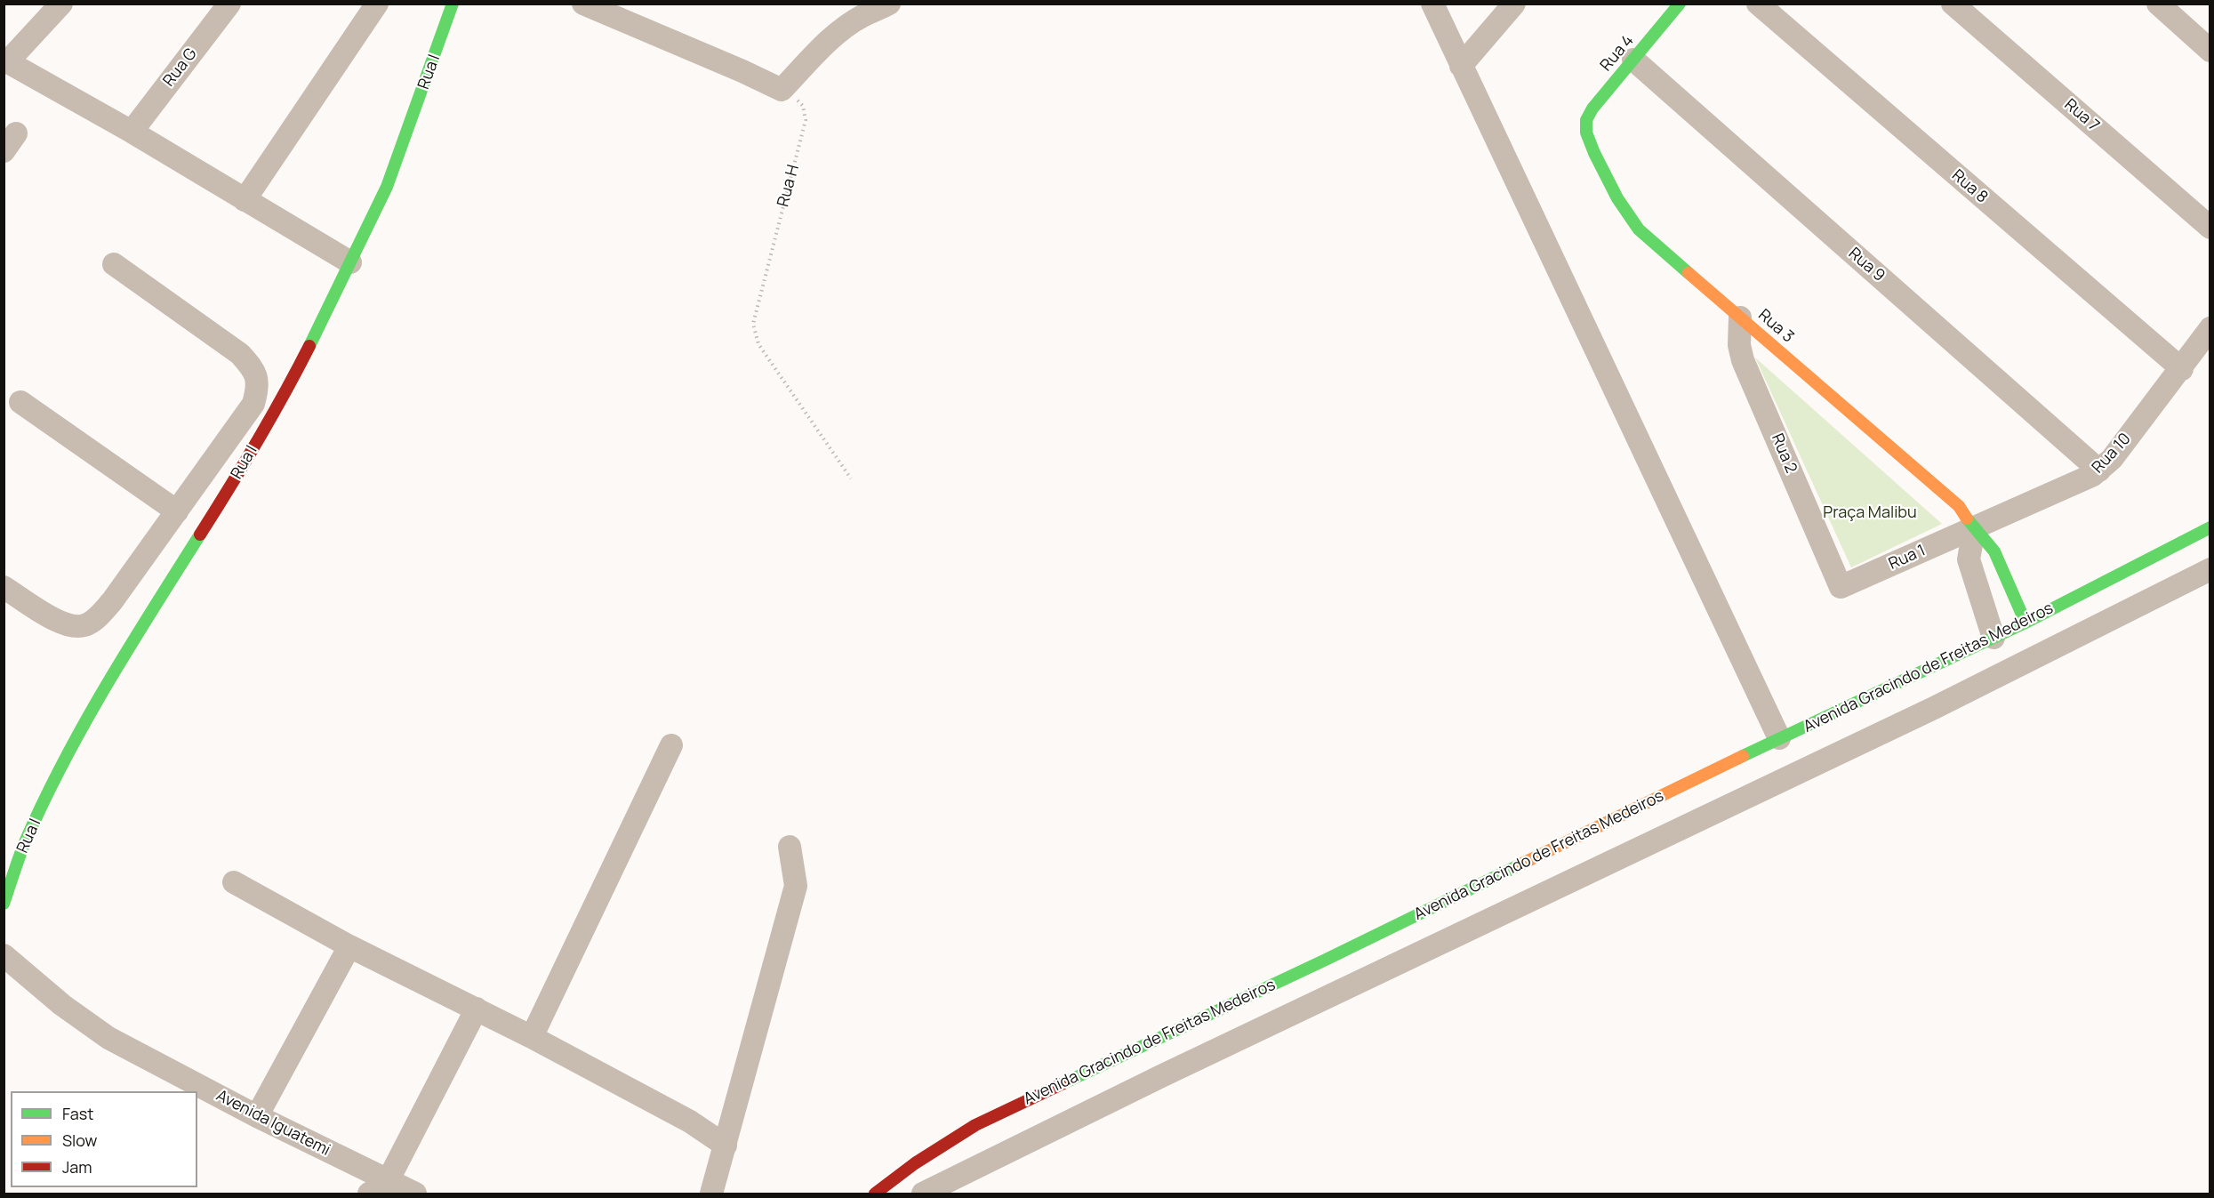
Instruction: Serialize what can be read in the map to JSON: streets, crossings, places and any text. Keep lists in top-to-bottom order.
{
  "streets": {
    "street": [
      "Rua 4",
      "Rua G",
      "Rua I",
      "Rua 7",
      "Rua 8",
      "Rua 9",
      "Rua 3",
      "Rua 2",
      "Rua 10",
      "Rua 1",
      "Avenida Gracindo de Freitas Medeiros",
      "Avenida Iguatemi"
    ],
    "path": ["Rua H"]
  },
  "crossings": [
    ["Rua 4", "Rua 9"],
    ["Rua 4", "Rua 3"],
    ["Rua 8", "Rua 10"],
    ["Rua 9", "Rua 10"],
    ["Rua 3", "Rua 2"],
    ["Rua 3", "Rua 10"],
    ["Rua 3", "Rua 1"],
    ["Rua 3", "Avenida Gracindo de Freitas Medeiros"],
    ["Rua 2", "Rua 1"],
    ["Rua 10", "Rua 1"]
  ],
  "parks": ["Praça Malibu"],
  "legend": ["Fast", "Slow", "Jam"]
}
